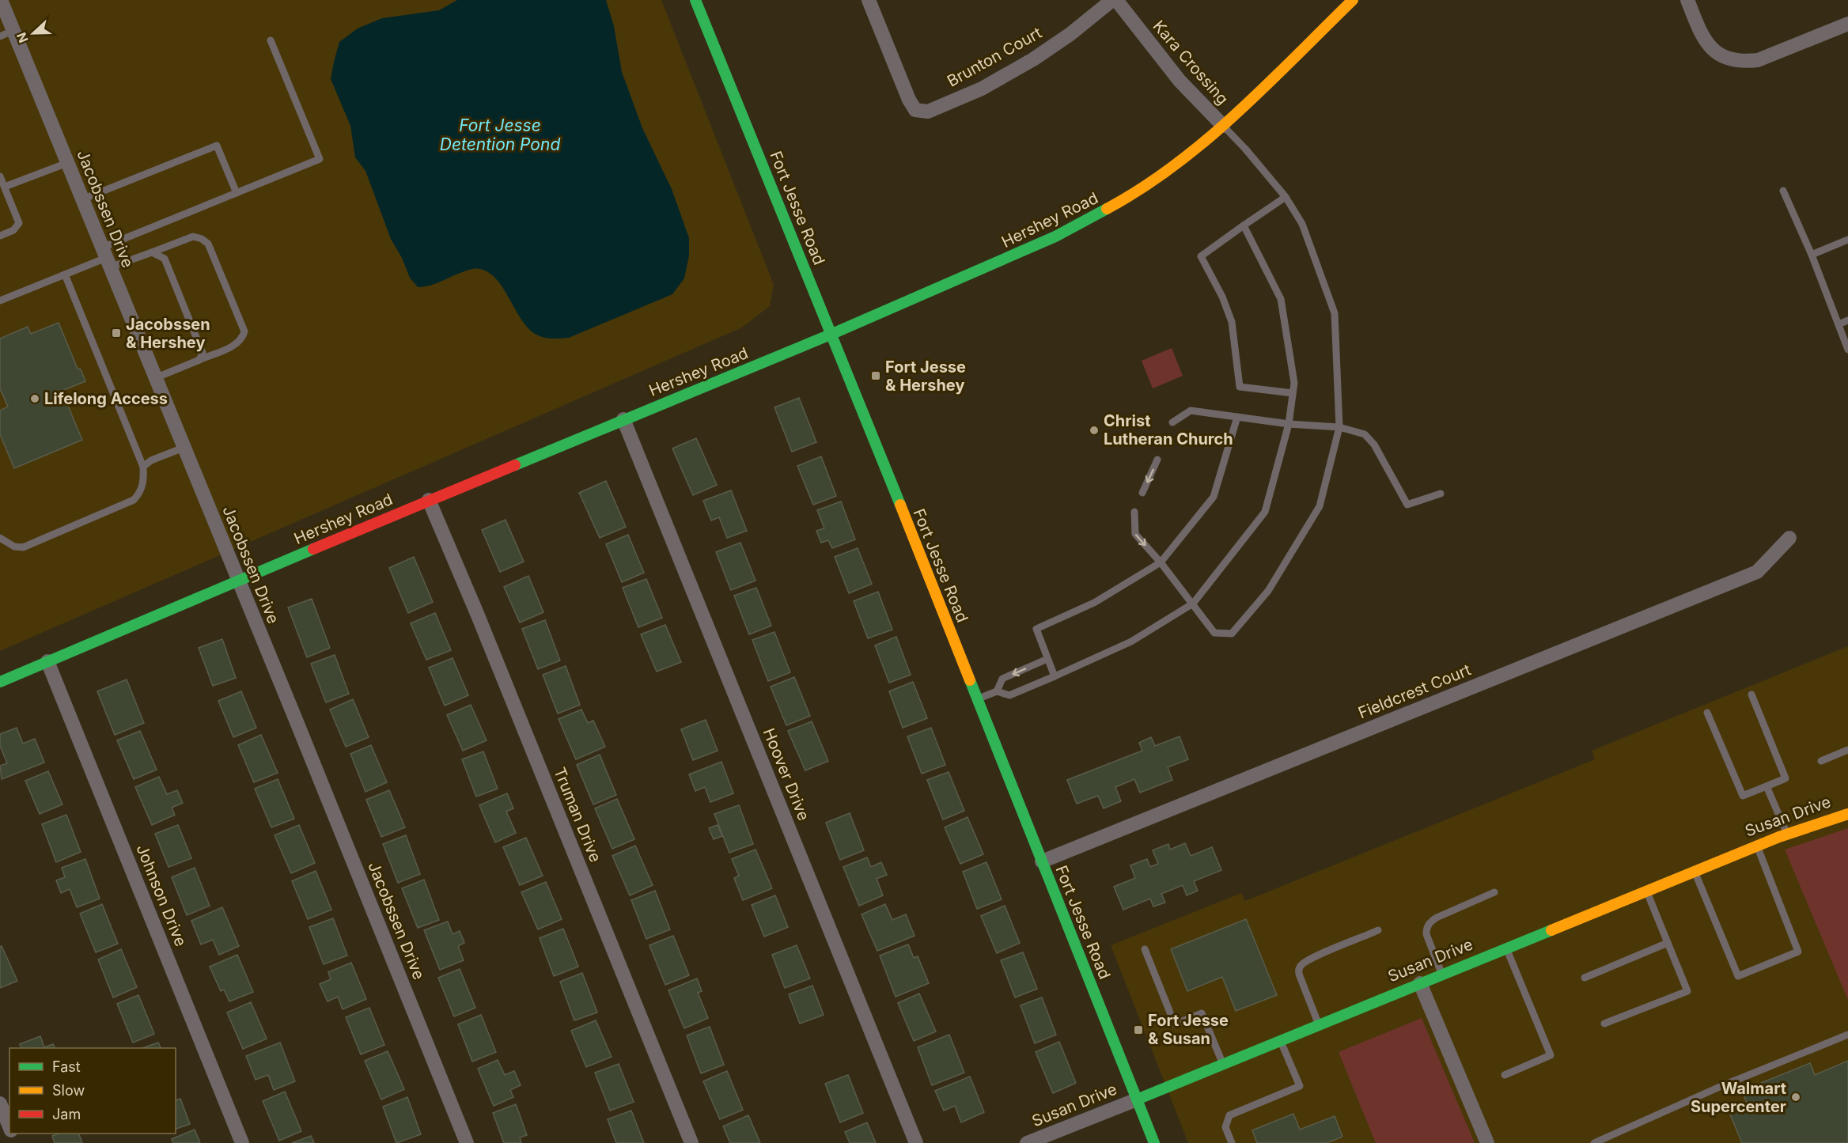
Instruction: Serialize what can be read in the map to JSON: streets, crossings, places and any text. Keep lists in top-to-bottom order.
{
  "streets": {
    "main road": ["Fort Jesse Road", "Hershey Road", "Susan Drive"],
    "street": [
      "Brunton Court",
      "Kara Crossing",
      "Jacobssen Drive",
      "Fieldcrest Court",
      "Hoover Drive",
      "Truman Drive",
      "Johnson Drive"
    ]
  },
  "crossings": [
    ["Kara Crossing", "Hershey Road"],
    ["Fort Jesse Road", "Hershey Road"],
    ["Fort Jesse Road", "Fieldcrest Court"],
    ["Fort Jesse Road", "Susan Drive"],
    ["Jacobssen Drive", "Hershey Road"],
    ["Hershey Road", "Hoover Drive"],
    ["Hershey Road", "Truman Drive"],
    ["Hershey Road", "Johnson Drive"]
  ],
  "water": ["Fort Jesse Detention Pond"],
  "places": {
    "transit": ["Jacobssen & Hershey", "Fort Jesse & Hershey", "Fort Jesse & Susan"],
    "other": ["Lifelong Access", "Christ Lutheran Church", "Walmart Supercenter"]
  },
  "legend": ["Fast", "Slow", "Jam"],
  "north": "left"
}
